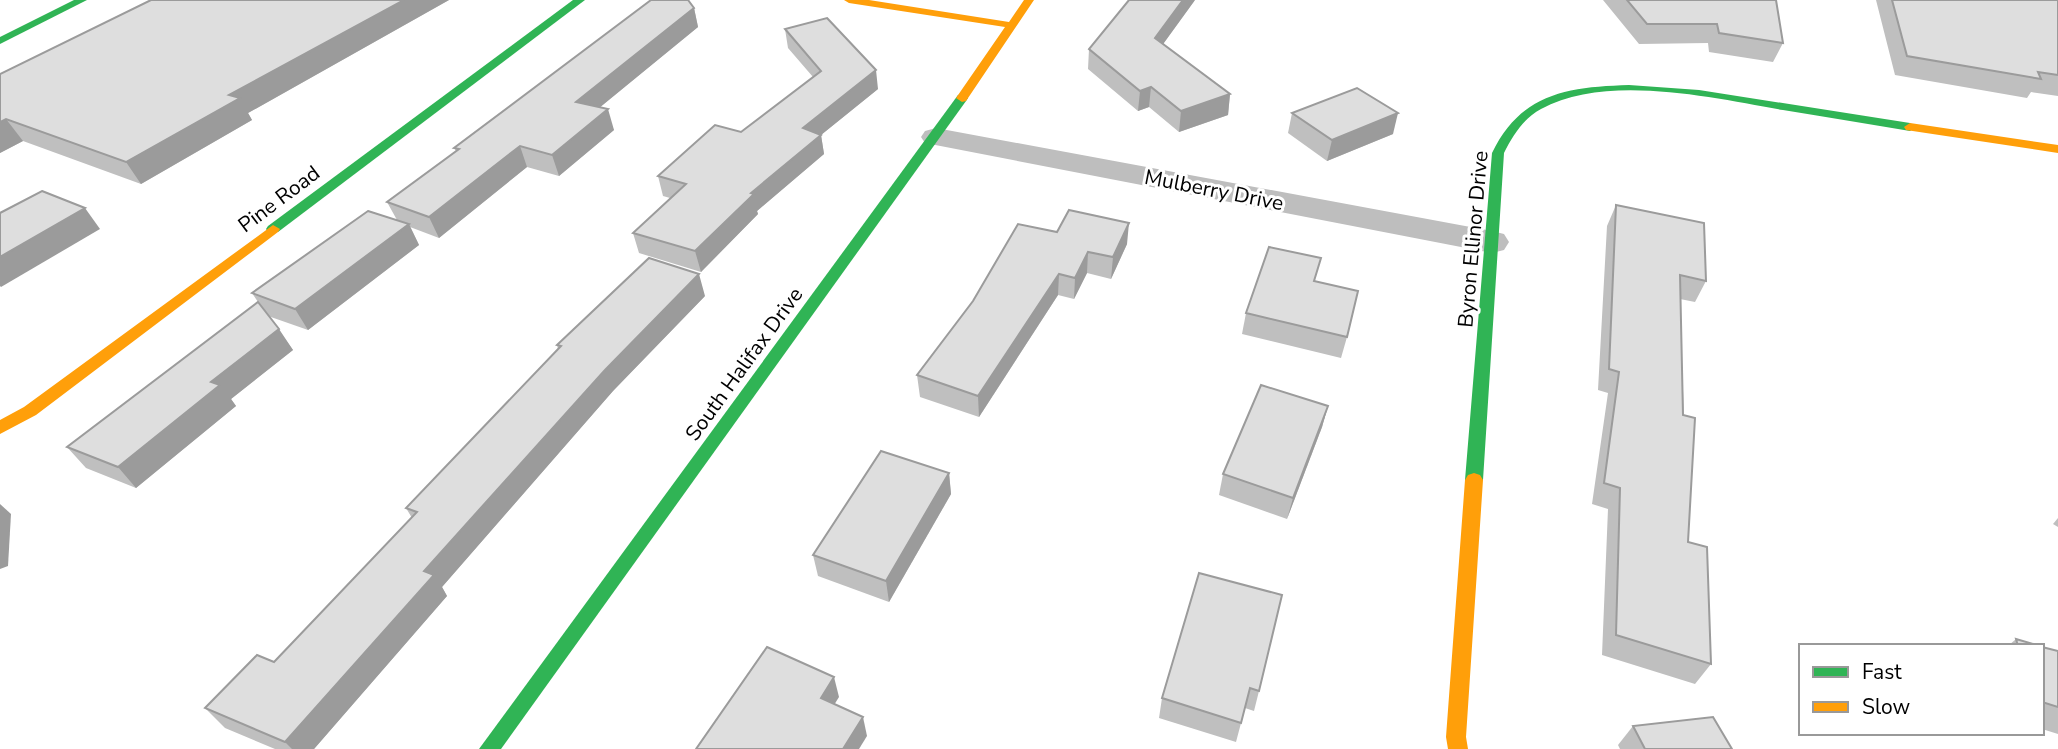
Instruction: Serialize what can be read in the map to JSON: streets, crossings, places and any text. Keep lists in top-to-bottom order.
{
  "streets": {
    "street": [
      "Mulberry Drive",
      "Pine Road",
      "Byron Ellinor Drive",
      "South Halifax Drive"
    ]
  },
  "crossings": [
    ["Mulberry Drive", "Byron Ellinor Drive"],
    ["Mulberry Drive", "South Halifax Drive"]
  ],
  "legend": ["Fast", "Slow"]
}
